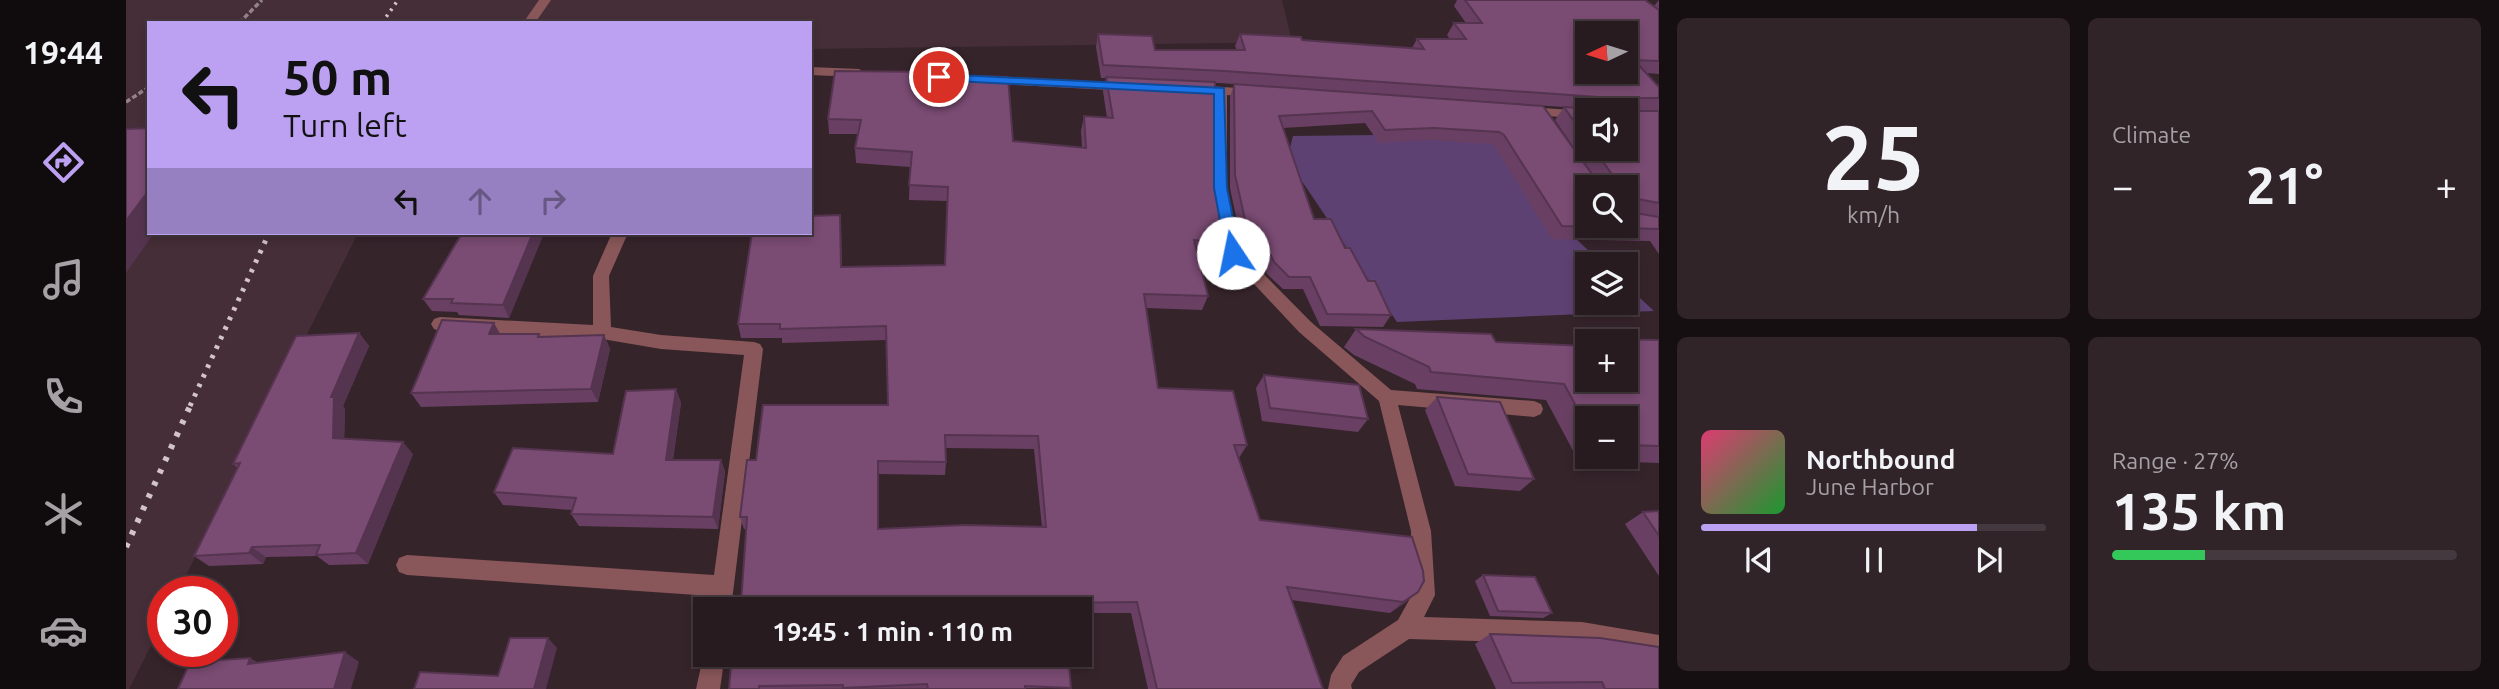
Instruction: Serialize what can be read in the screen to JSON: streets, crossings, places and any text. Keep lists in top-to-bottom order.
{
  "north": "left",
  "page": {
    "tabs": "19:44",
    "tile": [
      ["25", "km/h"],
      "Climate",
      ["Range · 27%", "135 km"]
    ],
    "map_buttons": ["+", "−"],
    "turn": ["50 m", "Turn left"],
    "heat": ["−", "21°", "+"],
    "song": ["Northbound", "June Harbor"],
    "limit": "30",
    "trip": "19:45 · 1 min · 110 m"
  }
}
